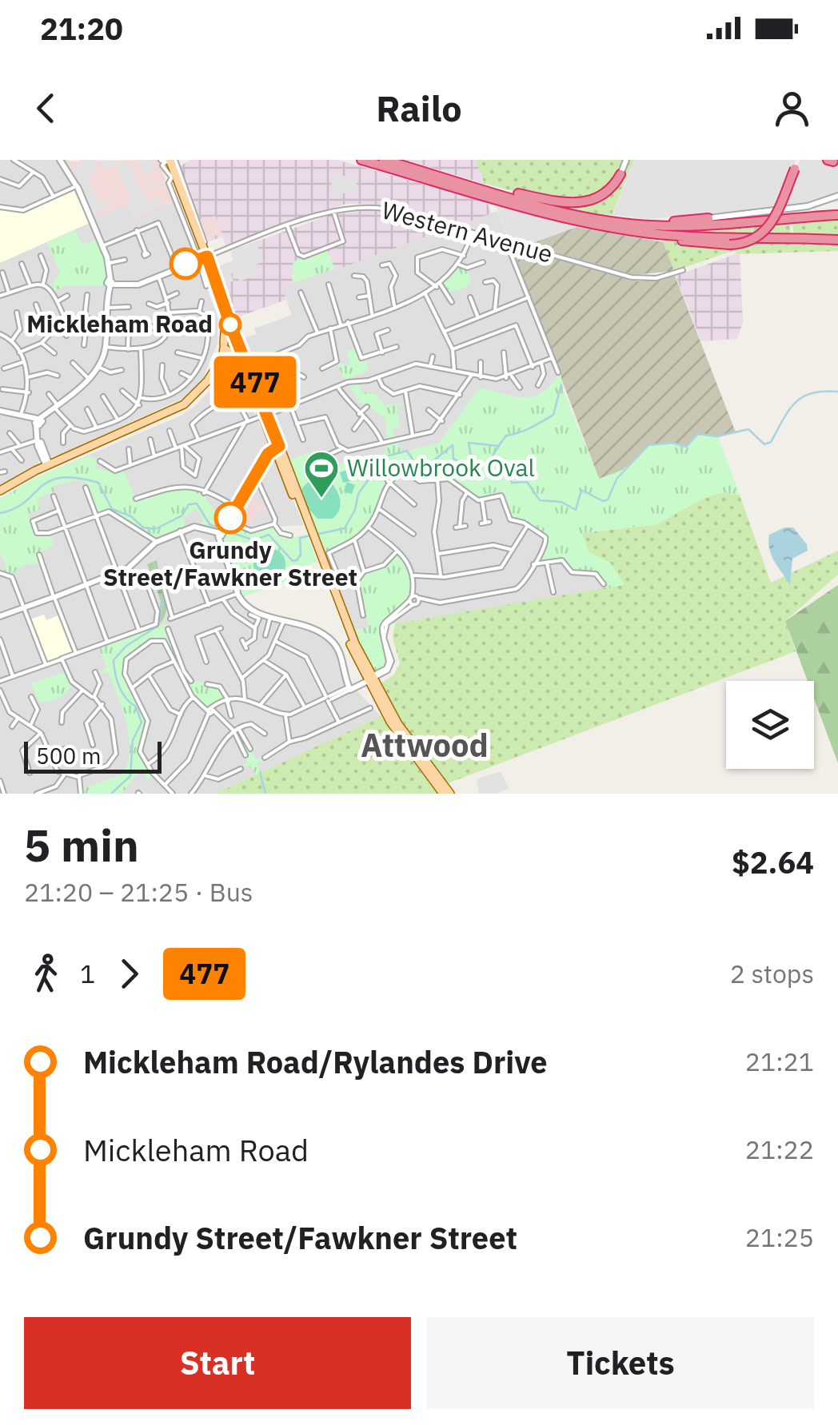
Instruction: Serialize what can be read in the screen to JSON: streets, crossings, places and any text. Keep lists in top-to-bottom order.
{
  "streets": {
    "street": ["Western Avenue"]
  },
  "districts": ["Attwood"],
  "places": {
    "other": ["Mickleham Road", "Grundy Street/Fawkner Street"],
    "sports": ["Willowbrook Oval"]
  },
  "lines": ["bus line 477"],
  "scale_bar": "500 m",
  "page": {
    "status": "21:20",
    "header": "Railo",
    "on_map": "477",
    "scale": "500 m",
    "heading": ["5 min", "21:20 – 21:25 · Bus", "$2.64"],
    "legs": ["1", "477", "2 stops"],
    "list": [
      {
        "name": "Mickleham Road/Rylandes Drive",
        "value": "21:21"
      },
      {
        "name": "Mickleham Road",
        "value": "21:22"
      },
      {
        "name": "Grundy Street/Fawkner Street",
        "value": "21:25"
      }
    ],
    "buttons": ["Start", "Tickets"]
  }
}
